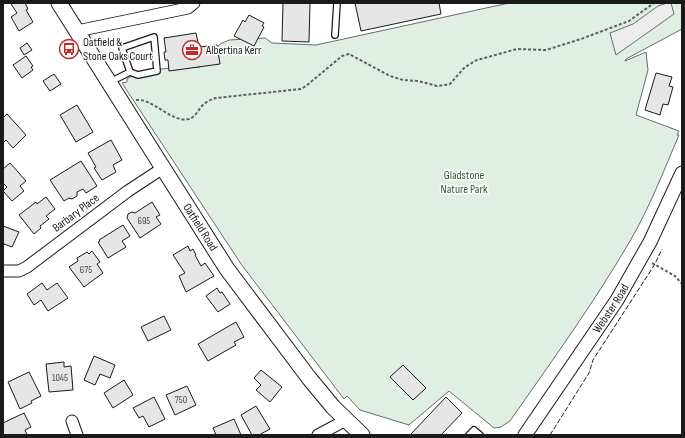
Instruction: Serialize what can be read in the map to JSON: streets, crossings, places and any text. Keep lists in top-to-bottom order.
{
  "streets": {
    "main road": ["Oatfield Road"],
    "street": ["Barbary Place", "Webster Road"]
  },
  "crossings": [
    ["Barbary Place", "Oatfield Road"]
  ],
  "parks": ["Gladstone Nature Park"],
  "places": {
    "bus stop": ["Oatfield & Stone Oaks Court"],
    "office": ["Albertina Kerr"]
  },
  "house_numbers": [
    "695",
    "675",
    "1045",
    "750"
  ]
}
